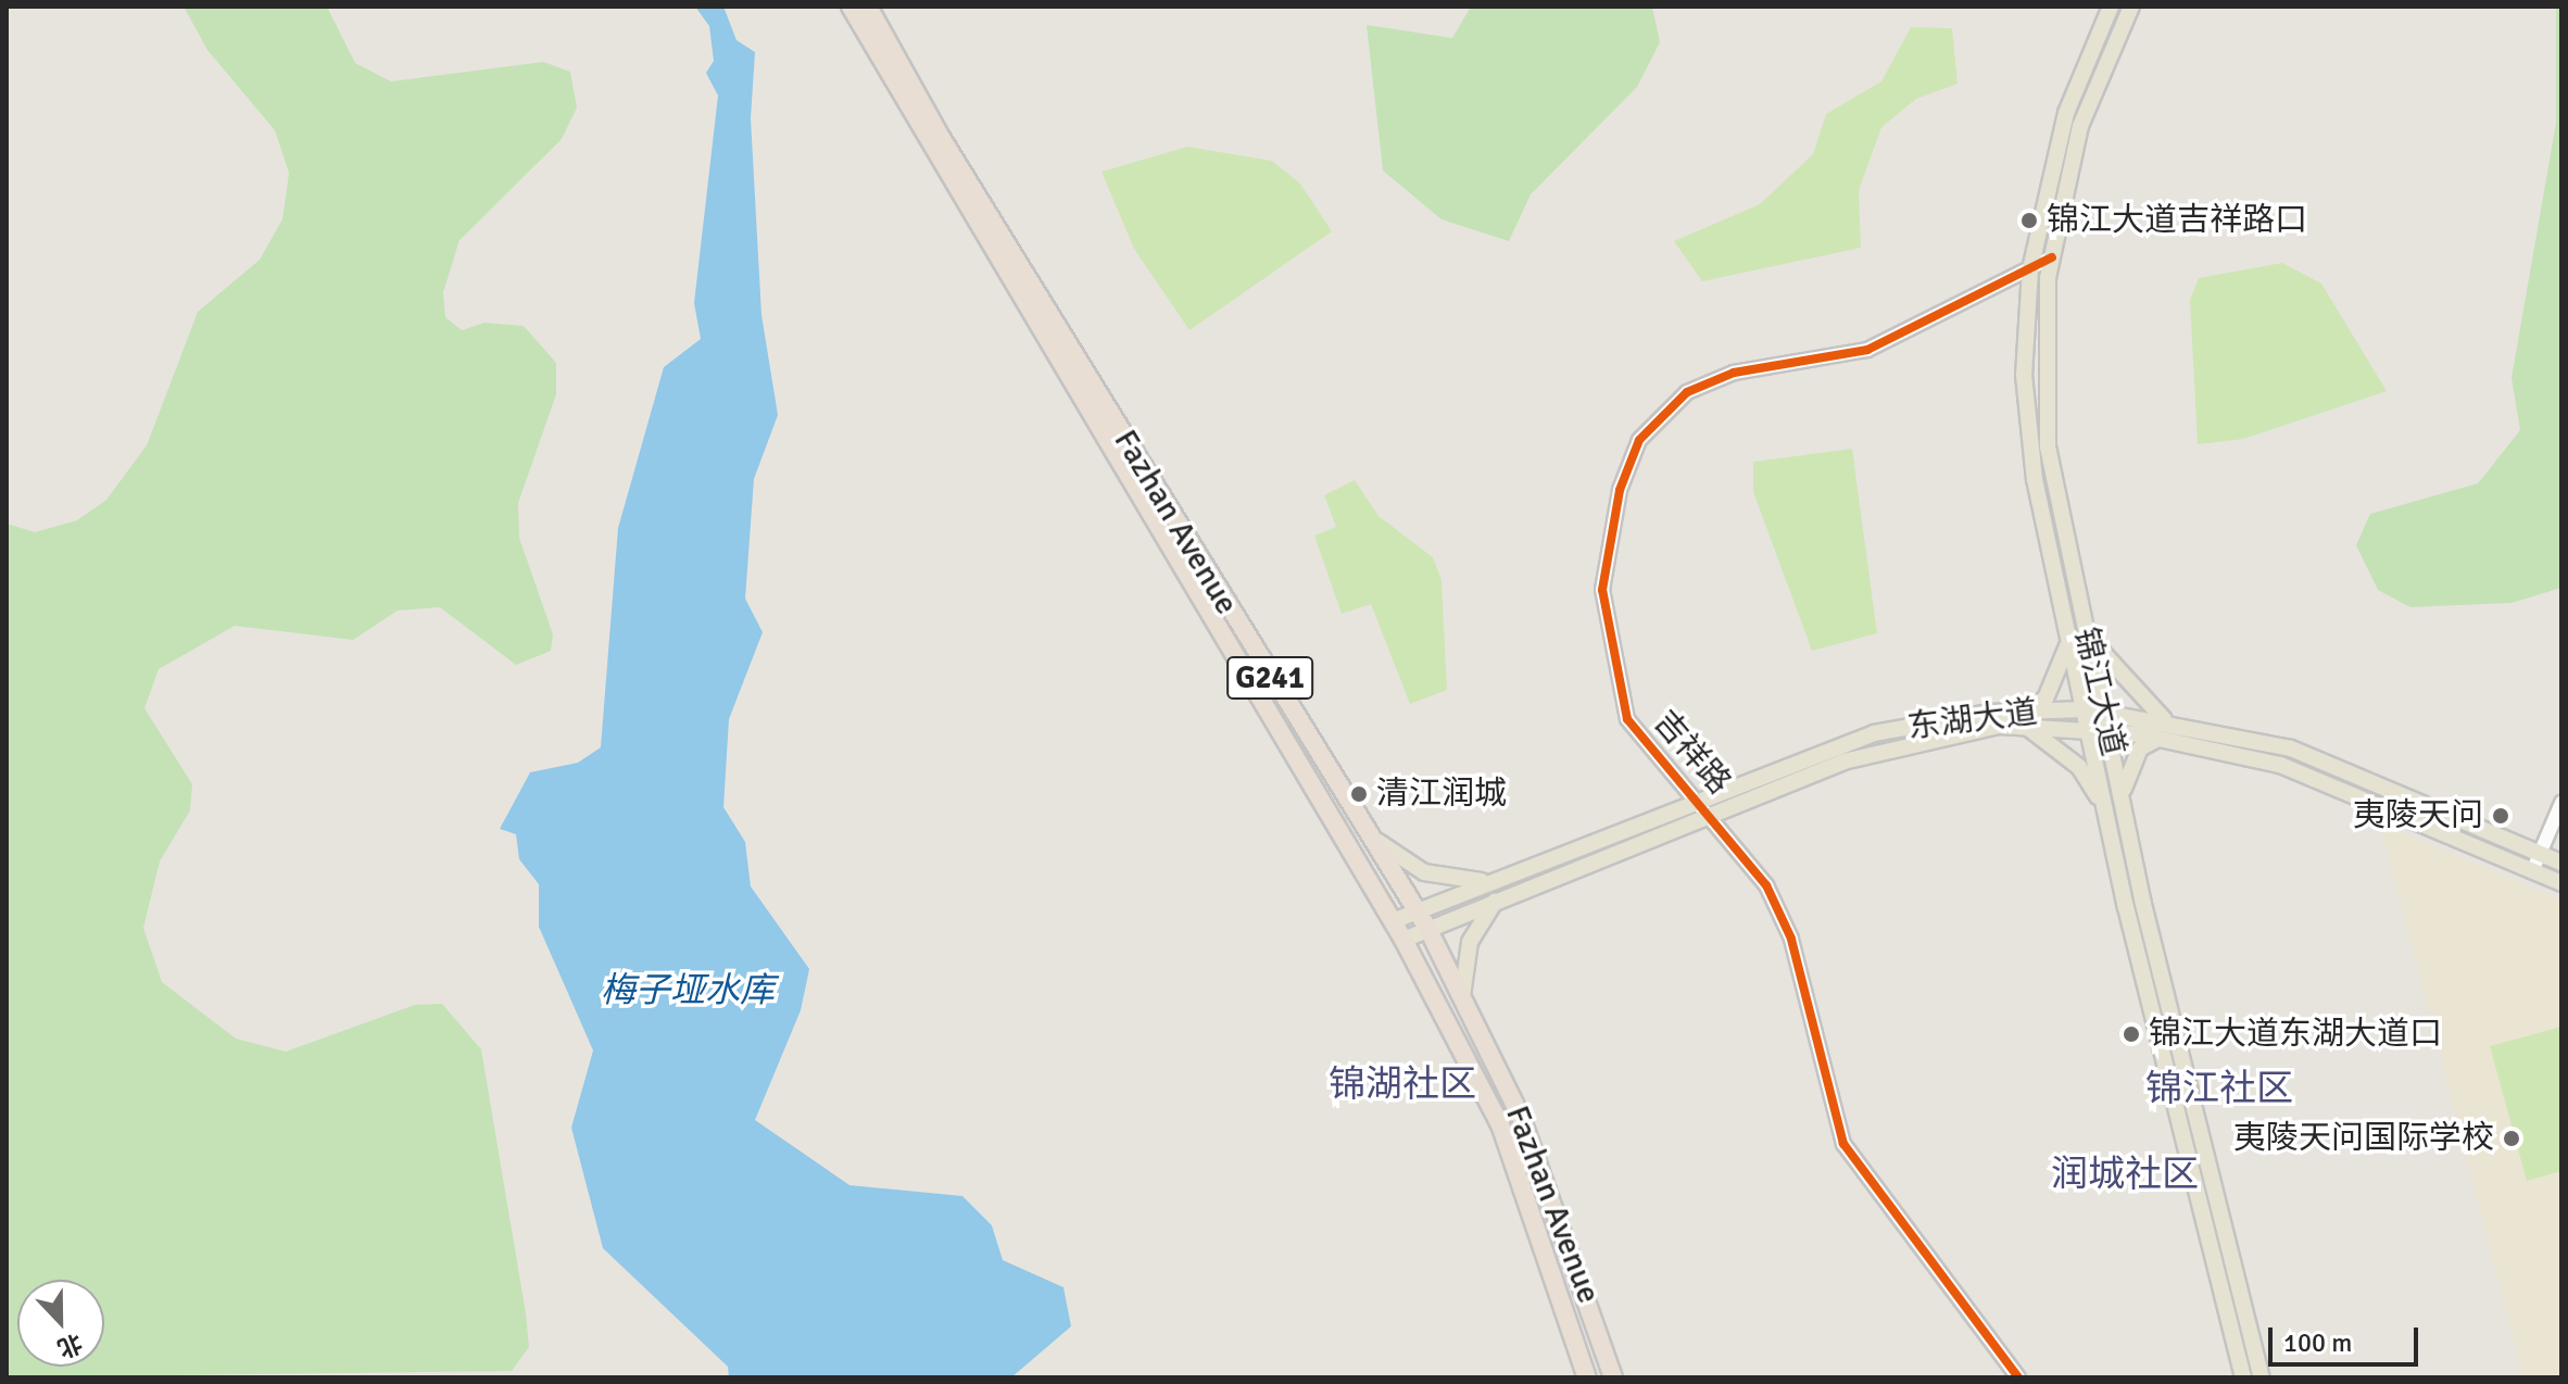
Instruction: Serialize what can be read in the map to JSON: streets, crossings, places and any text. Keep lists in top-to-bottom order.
{
  "streets": {
    "highway": ["Fazhan Avenue", "G241"],
    "main road": ["锦江大道", "东湖大道"],
    "street": ["吉祥路"]
  },
  "crossings": [
    ["Fazhan Avenue", "东湖大道"],
    ["锦江大道", "东湖大道"],
    ["锦江大道", "吉祥路"],
    ["东湖大道", "吉祥路"]
  ],
  "districts": ["锦湖社区", "锦江社区", "润城社区"],
  "water": ["梅子垭水库"],
  "places": [
    "锦江大道吉祥路口",
    "清江润城",
    "夷陵天问",
    "锦江大道东湖大道口",
    "夷陵天问国际学校"
  ],
  "scale_bar": "100 m",
  "north": "bottom"
}
